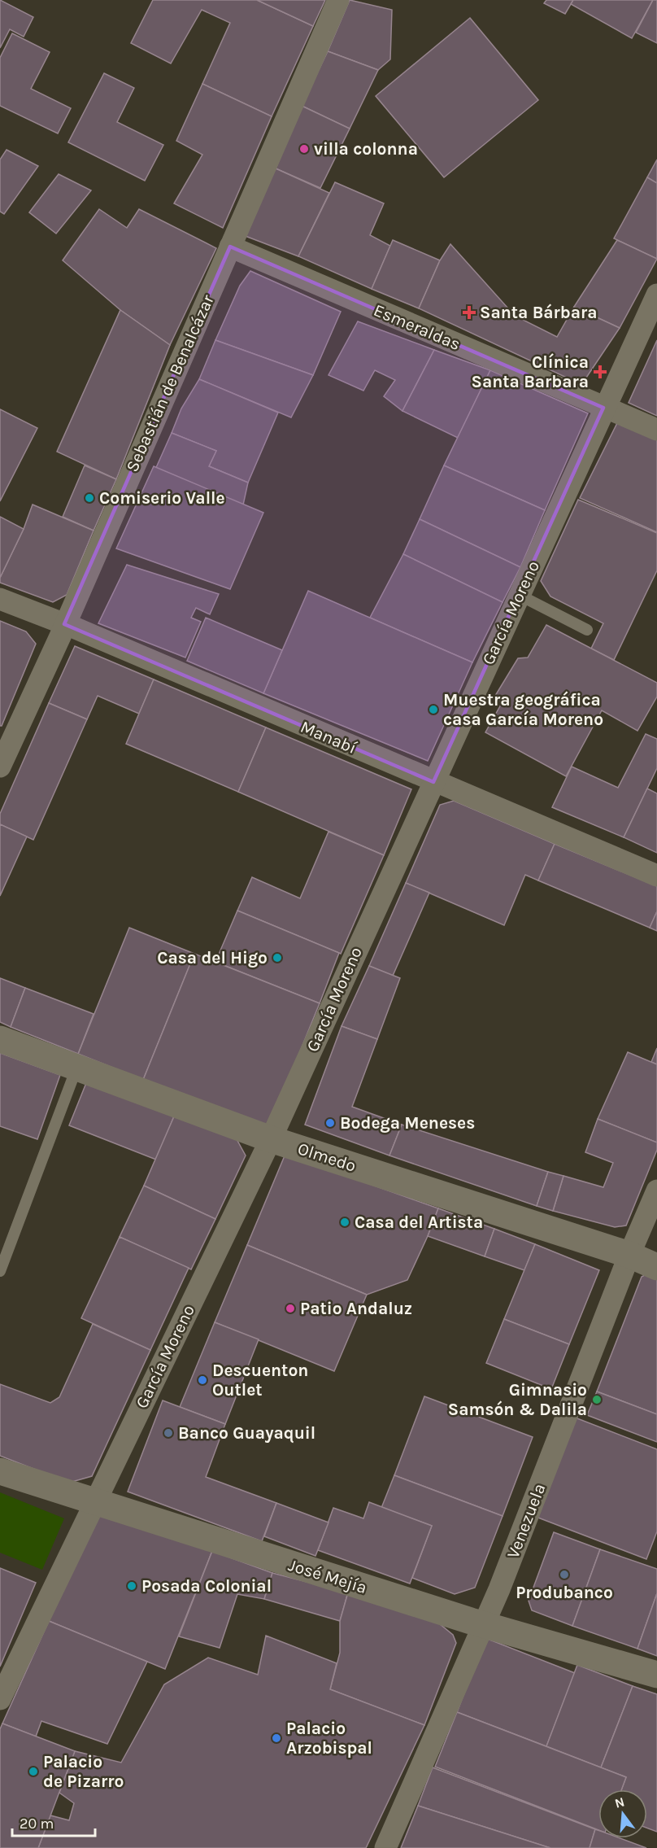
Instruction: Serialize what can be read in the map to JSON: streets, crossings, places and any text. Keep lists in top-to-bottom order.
{
  "streets": {
    "street": [
      "Esmeraldas",
      "Sebastián de Benalcázar",
      "García Moreno",
      "Manabí",
      "Olmedo",
      "Venezuela",
      "José Mejía"
    ]
  },
  "crossings": [
    ["Esmeraldas", "Sebastián de Benalcázar"],
    ["Esmeraldas", "García Moreno"],
    ["Sebastián de Benalcázar", "Manabí"],
    ["García Moreno", "Manabí"],
    ["García Moreno", "Olmedo"],
    ["García Moreno", "José Mejía"],
    ["Olmedo", "Venezuela"],
    ["Venezuela", "José Mejía"]
  ],
  "places": {
    "other": [
      "villa colonna",
      "Comiserio Valle",
      "Muestra geográfica casa García Moreno",
      "Casa del Higo",
      "Bodega Meneses",
      "Casa del Artista",
      "Patio Andaluz",
      "Descuenton Outlet",
      "Gimnasio Samsón & Dalila",
      "Banco Guayaquil",
      "Produbanco",
      "Posada Colonial",
      "Palacio Arzobispal",
      "Palacio de Pizarro"
    ],
    "health": ["Santa Bárbara", "Clínica Santa Barbara"]
  },
  "scale_bar": "20 m",
  "north": "top"
}
